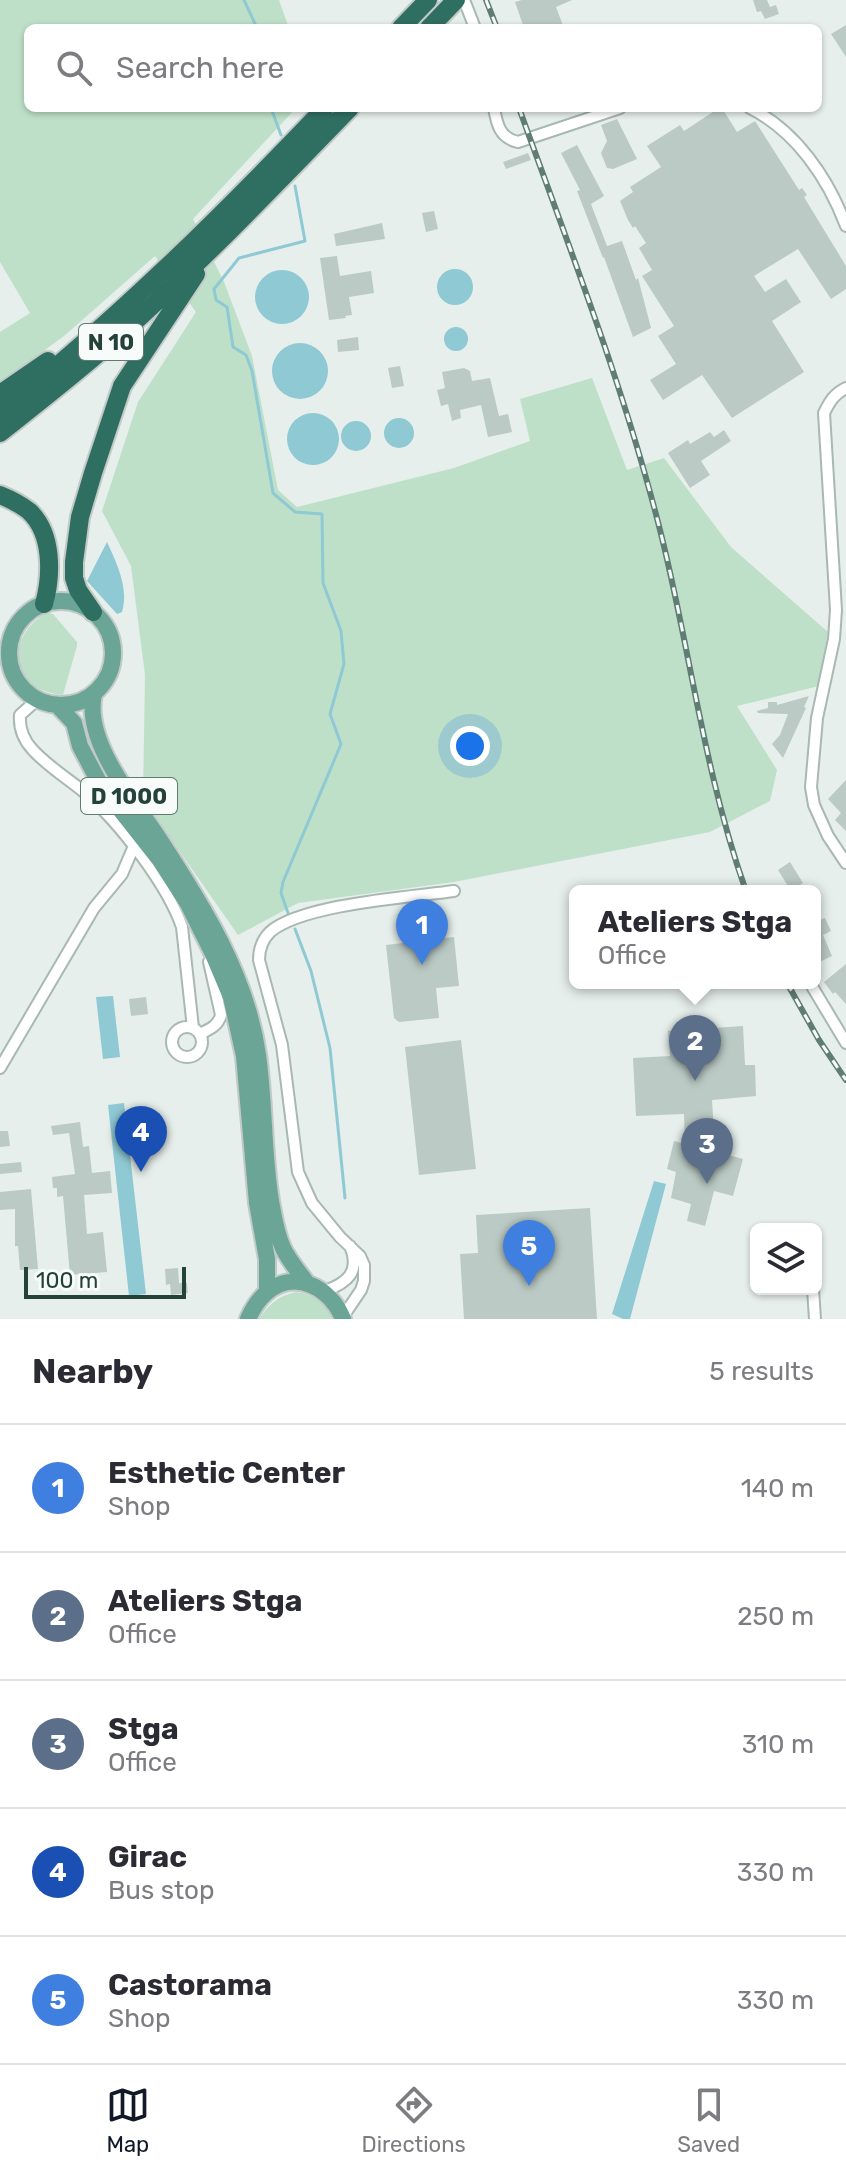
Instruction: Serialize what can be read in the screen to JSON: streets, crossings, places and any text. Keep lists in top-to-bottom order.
{
  "streets": {
    "highway": ["N 10"],
    "main road": ["D 1000"]
  },
  "scale_bar": "100 m",
  "page": {
    "search": "Search here",
    "popup": ["Ateliers Stga", "Office"],
    "pins": [
      "1",
      "2",
      "4",
      "3",
      "5"
    ],
    "scale": "100 m",
    "heading": ["Nearby", "5 results"],
    "list": [
      {
        "mark": "1",
        "name": "Esthetic Center",
        "note": "Shop",
        "value": "140 m"
      },
      {
        "mark": "2",
        "name": "Ateliers Stga",
        "note": "Office",
        "value": "250 m"
      },
      {
        "mark": "3",
        "name": "Stga",
        "note": "Office",
        "value": "310 m"
      },
      {
        "mark": "4",
        "name": "Girac",
        "note": "Bus stop",
        "value": "330 m"
      },
      {
        "mark": "5",
        "name": "Castorama",
        "note": "Shop",
        "value": "330 m"
      }
    ],
    "nav": ["Map", "Directions", "Saved"]
  }
}
